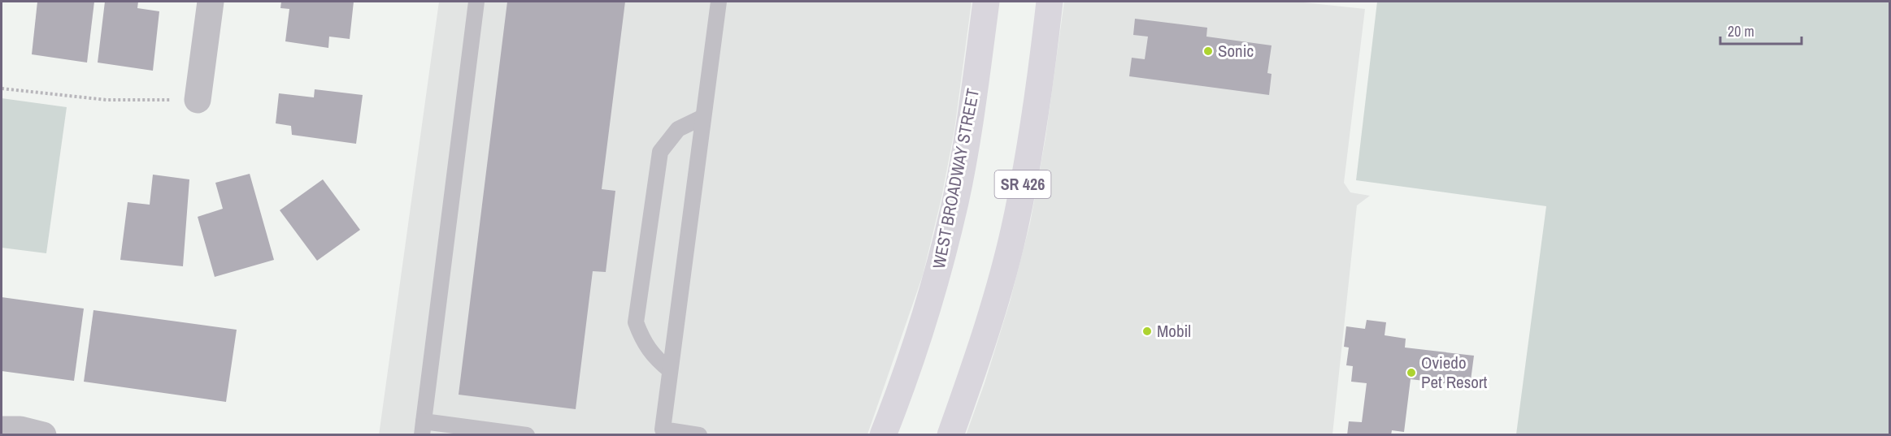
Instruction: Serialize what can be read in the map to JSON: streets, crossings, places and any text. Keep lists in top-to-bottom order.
{
  "streets": {
    "main road": ["WEST BROADWAY STREET", "SR 426"]
  },
  "places": ["Sonic", "Mobil", "Oviedo Pet Resort"],
  "scale_bar": "20 m"
}
